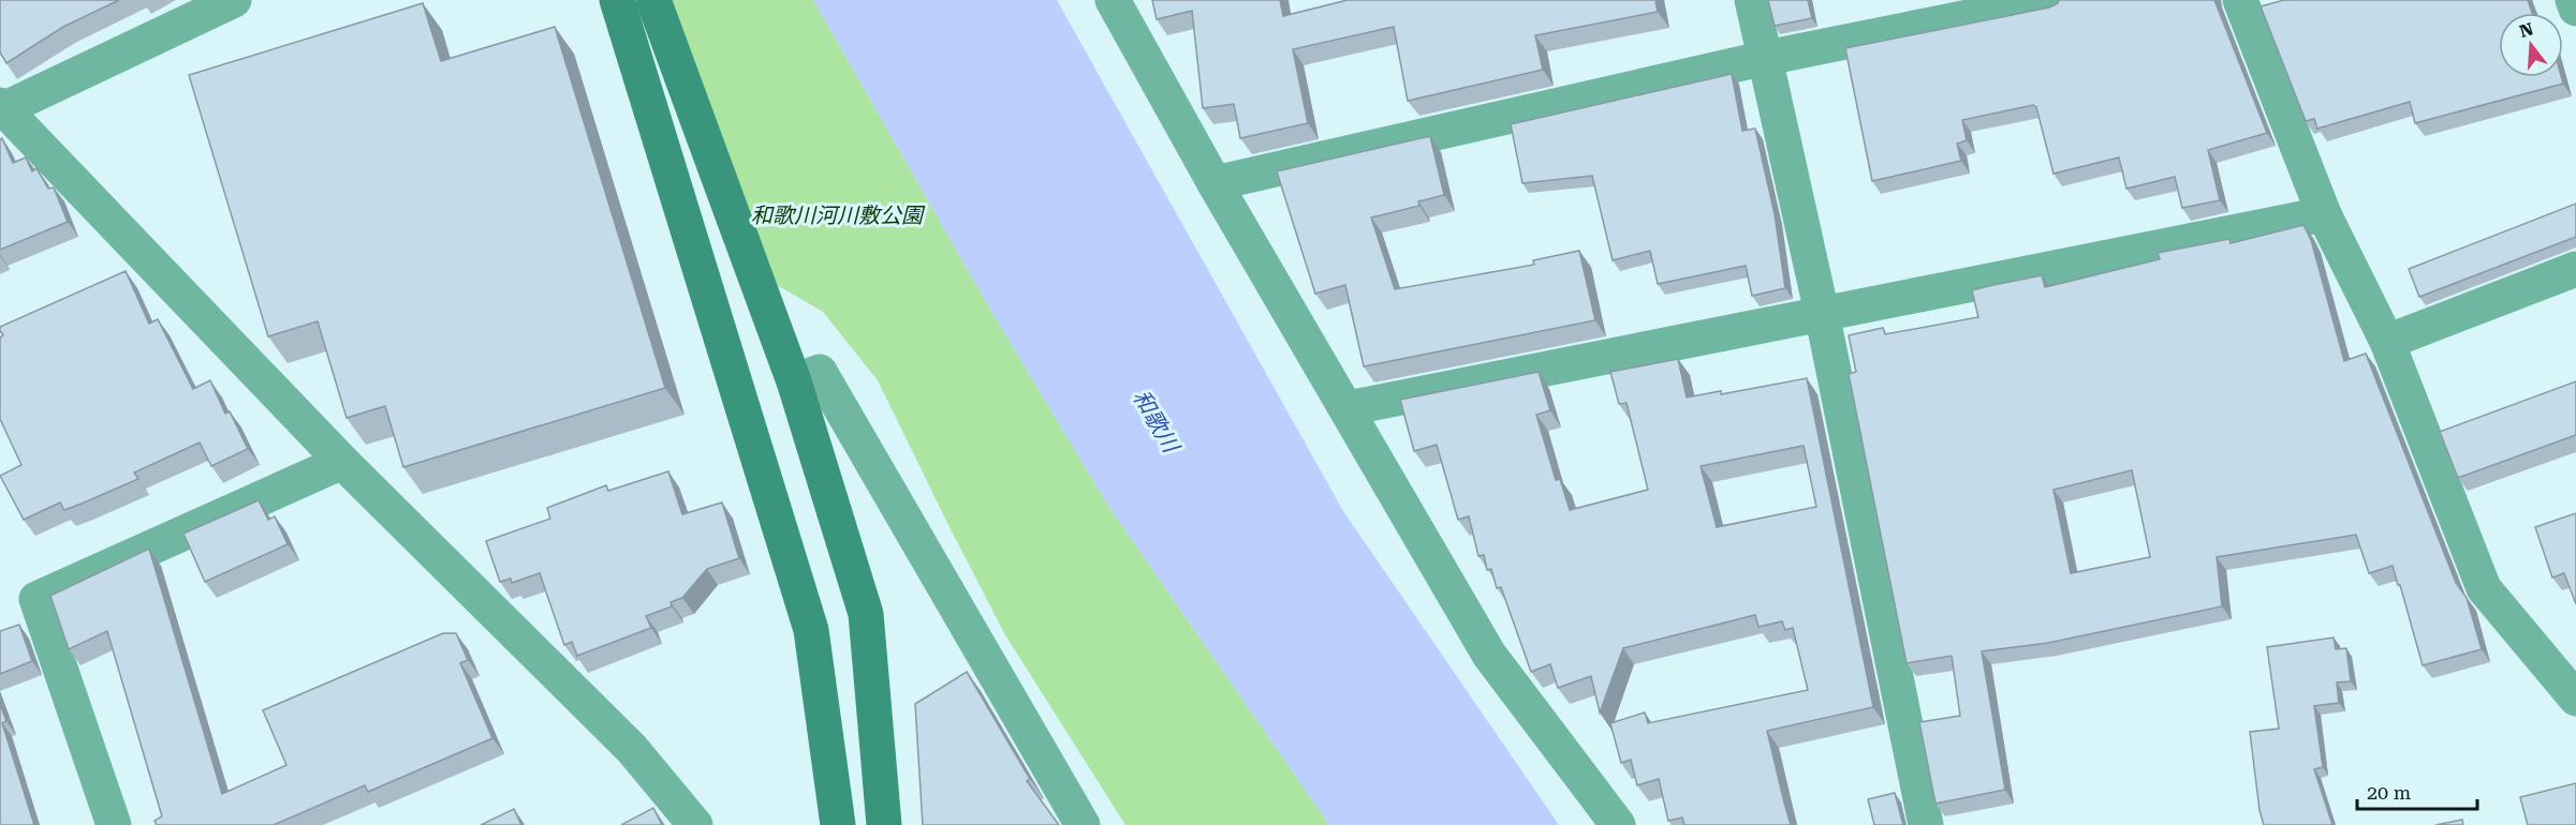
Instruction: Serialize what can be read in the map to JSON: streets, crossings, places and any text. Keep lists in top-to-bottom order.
{
  "water": ["和歌川"],
  "parks": ["和歌川河川敷公園"],
  "scale_bar": "20 m",
  "north": "top"
}
